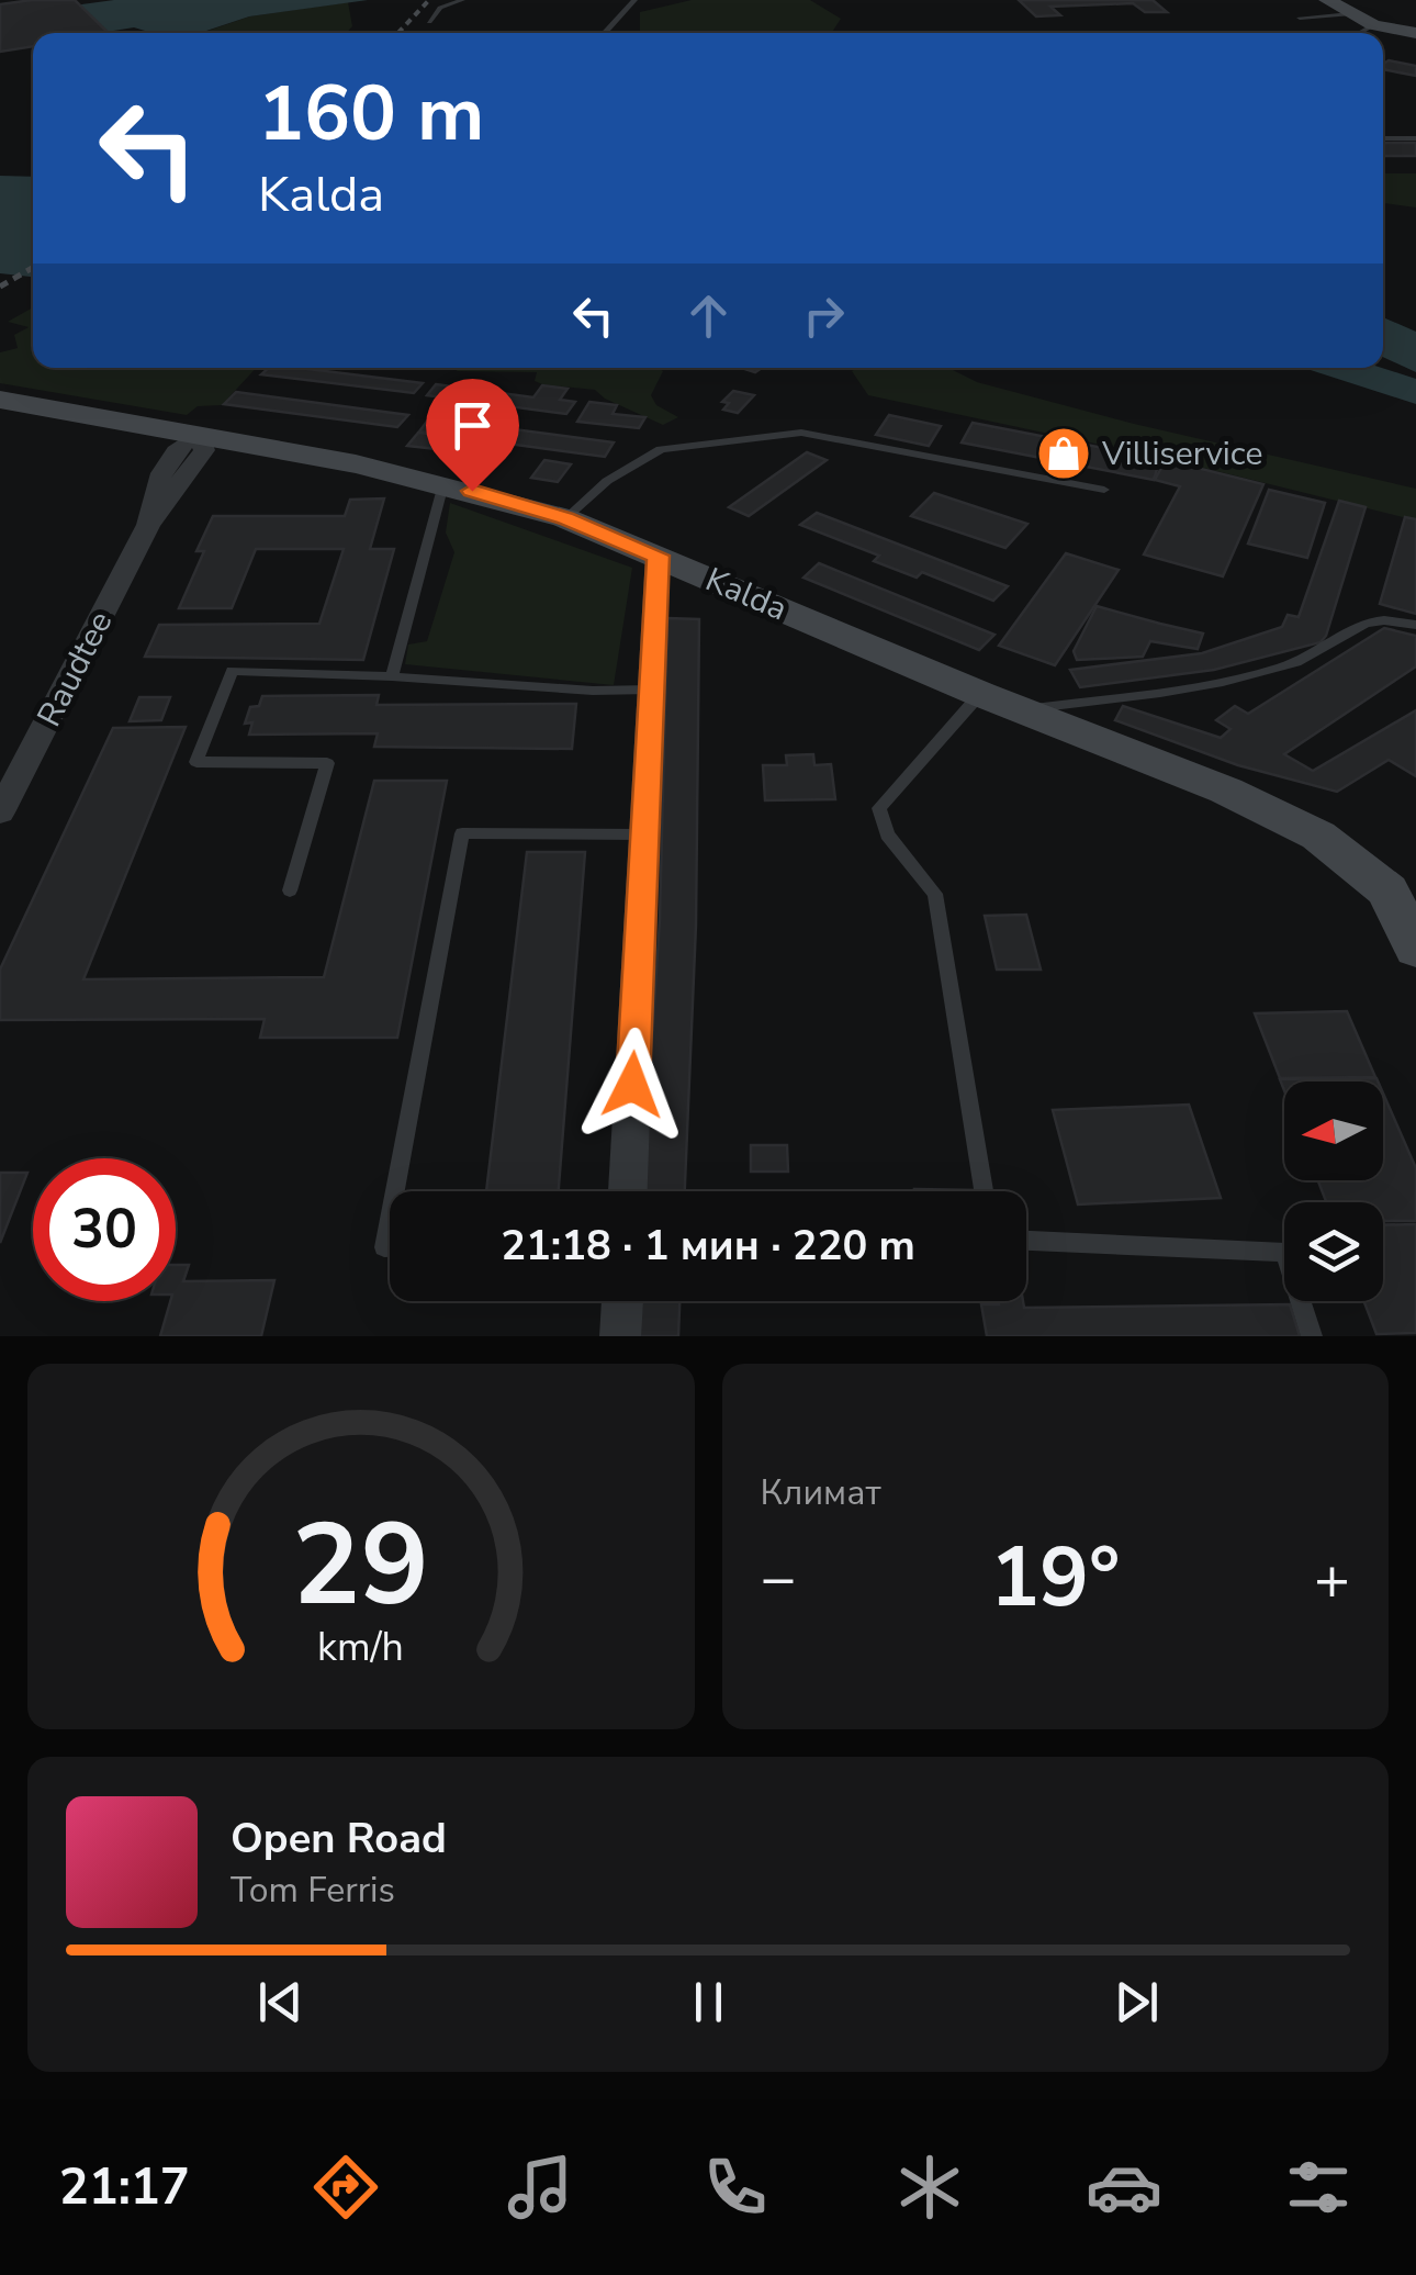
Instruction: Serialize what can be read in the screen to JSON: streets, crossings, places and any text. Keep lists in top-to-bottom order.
{
  "streets": {
    "street": ["Kalda", "Raudtee"]
  },
  "crossings": [
    ["Kalda", "Raudtee"]
  ],
  "places": {
    "shop": ["Villiservice"]
  },
  "north": "left",
  "page": {
    "turn": ["160 m", "Kalda"],
    "limit": "30",
    "trip": "21:18 · 1 мин · 220 m",
    "tile": "Климат",
    "heat": ["−", "19°", "+"],
    "song": ["Open Road", "Tom Ferris"],
    "tabs": "21:17",
    "gauge": ["29", "km/h"]
  }
}
